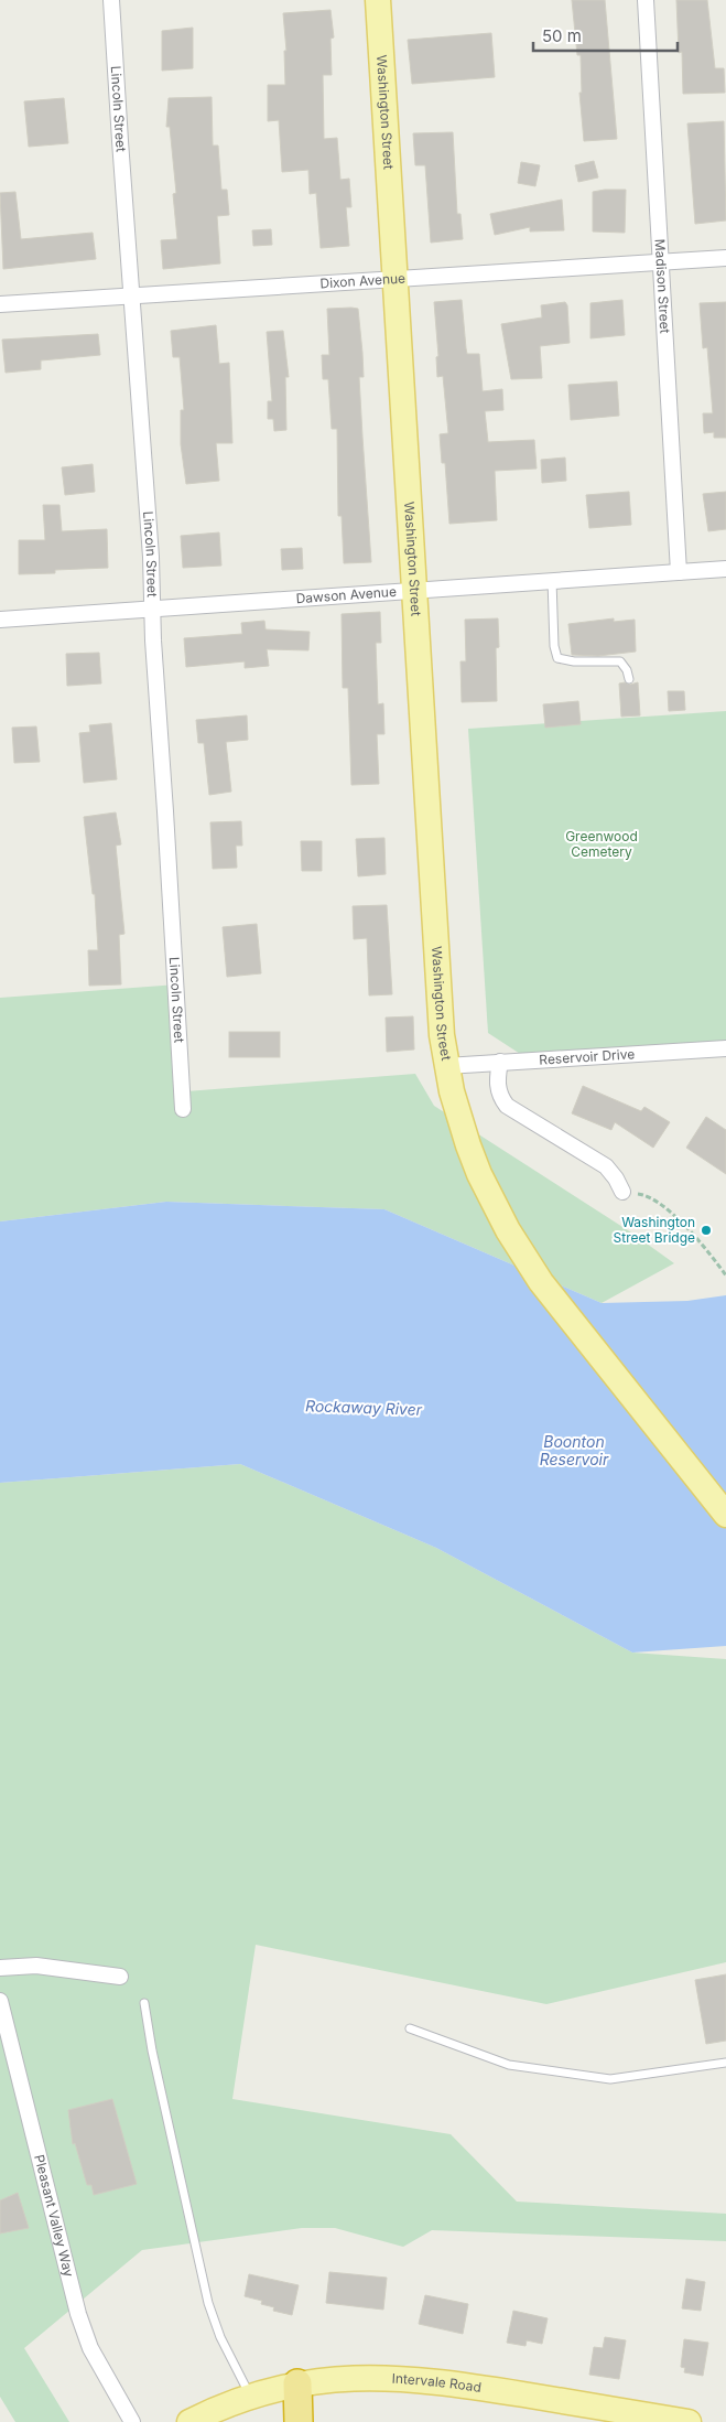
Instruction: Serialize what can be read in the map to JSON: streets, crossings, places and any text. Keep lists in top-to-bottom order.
{
  "streets": {
    "main road": ["Washington Street", "Intervale Road"],
    "street": [
      "Lincoln Street",
      "Dixon Avenue",
      "Madison Street",
      "Dawson Avenue",
      "Reservoir Drive",
      "Pleasant Valley Way"
    ]
  },
  "crossings": [
    ["Lincoln Street", "Dixon Avenue"],
    ["Lincoln Street", "Dawson Avenue"],
    ["Washington Street", "Dixon Avenue"],
    ["Washington Street", "Dawson Avenue"],
    ["Washington Street", "Reservoir Drive"],
    ["Dixon Avenue", "Madison Street"],
    ["Madison Street", "Dawson Avenue"]
  ],
  "water": ["Rockaway River", "Boonton Reservoir"],
  "parks": ["Greenwood Cemetery"],
  "places": ["Washington Street Bridge"],
  "scale_bar": "50 m"
}
